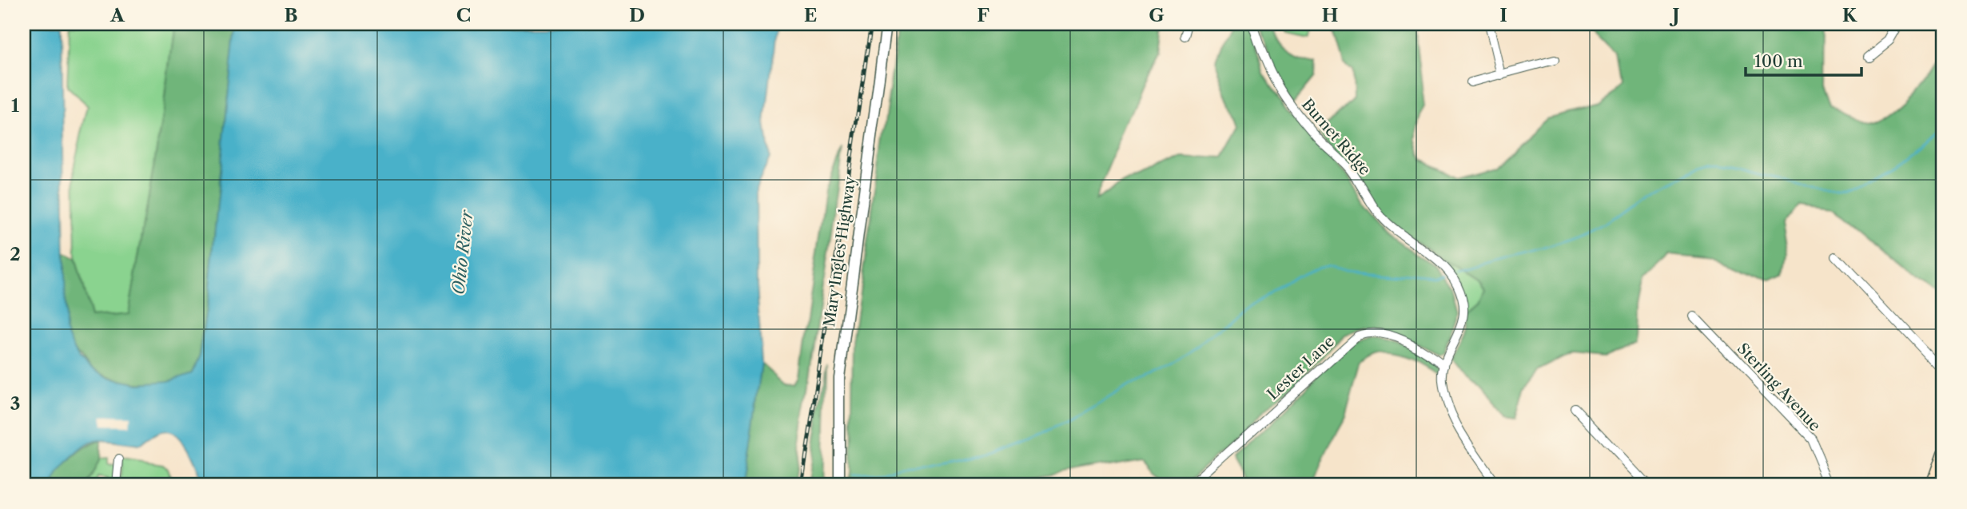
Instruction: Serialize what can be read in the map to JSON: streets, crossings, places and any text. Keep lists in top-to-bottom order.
{
  "streets": {
    "street": [
      "Burnet Ridge",
      "Mary Ingles Highway",
      "Lester Lane",
      "Sterling Avenue"
    ]
  },
  "crossings": [
    ["Burnet Ridge", "Lester Lane"]
  ],
  "water": ["Ohio River"],
  "scale_bar": "100 m",
  "grid": {
    "columns": [
      "A",
      "B",
      "C",
      "D",
      "E",
      "F",
      "G",
      "H",
      "I",
      "J",
      "K"
    ],
    "rows": ["1", "2", "3"]
  }
}
